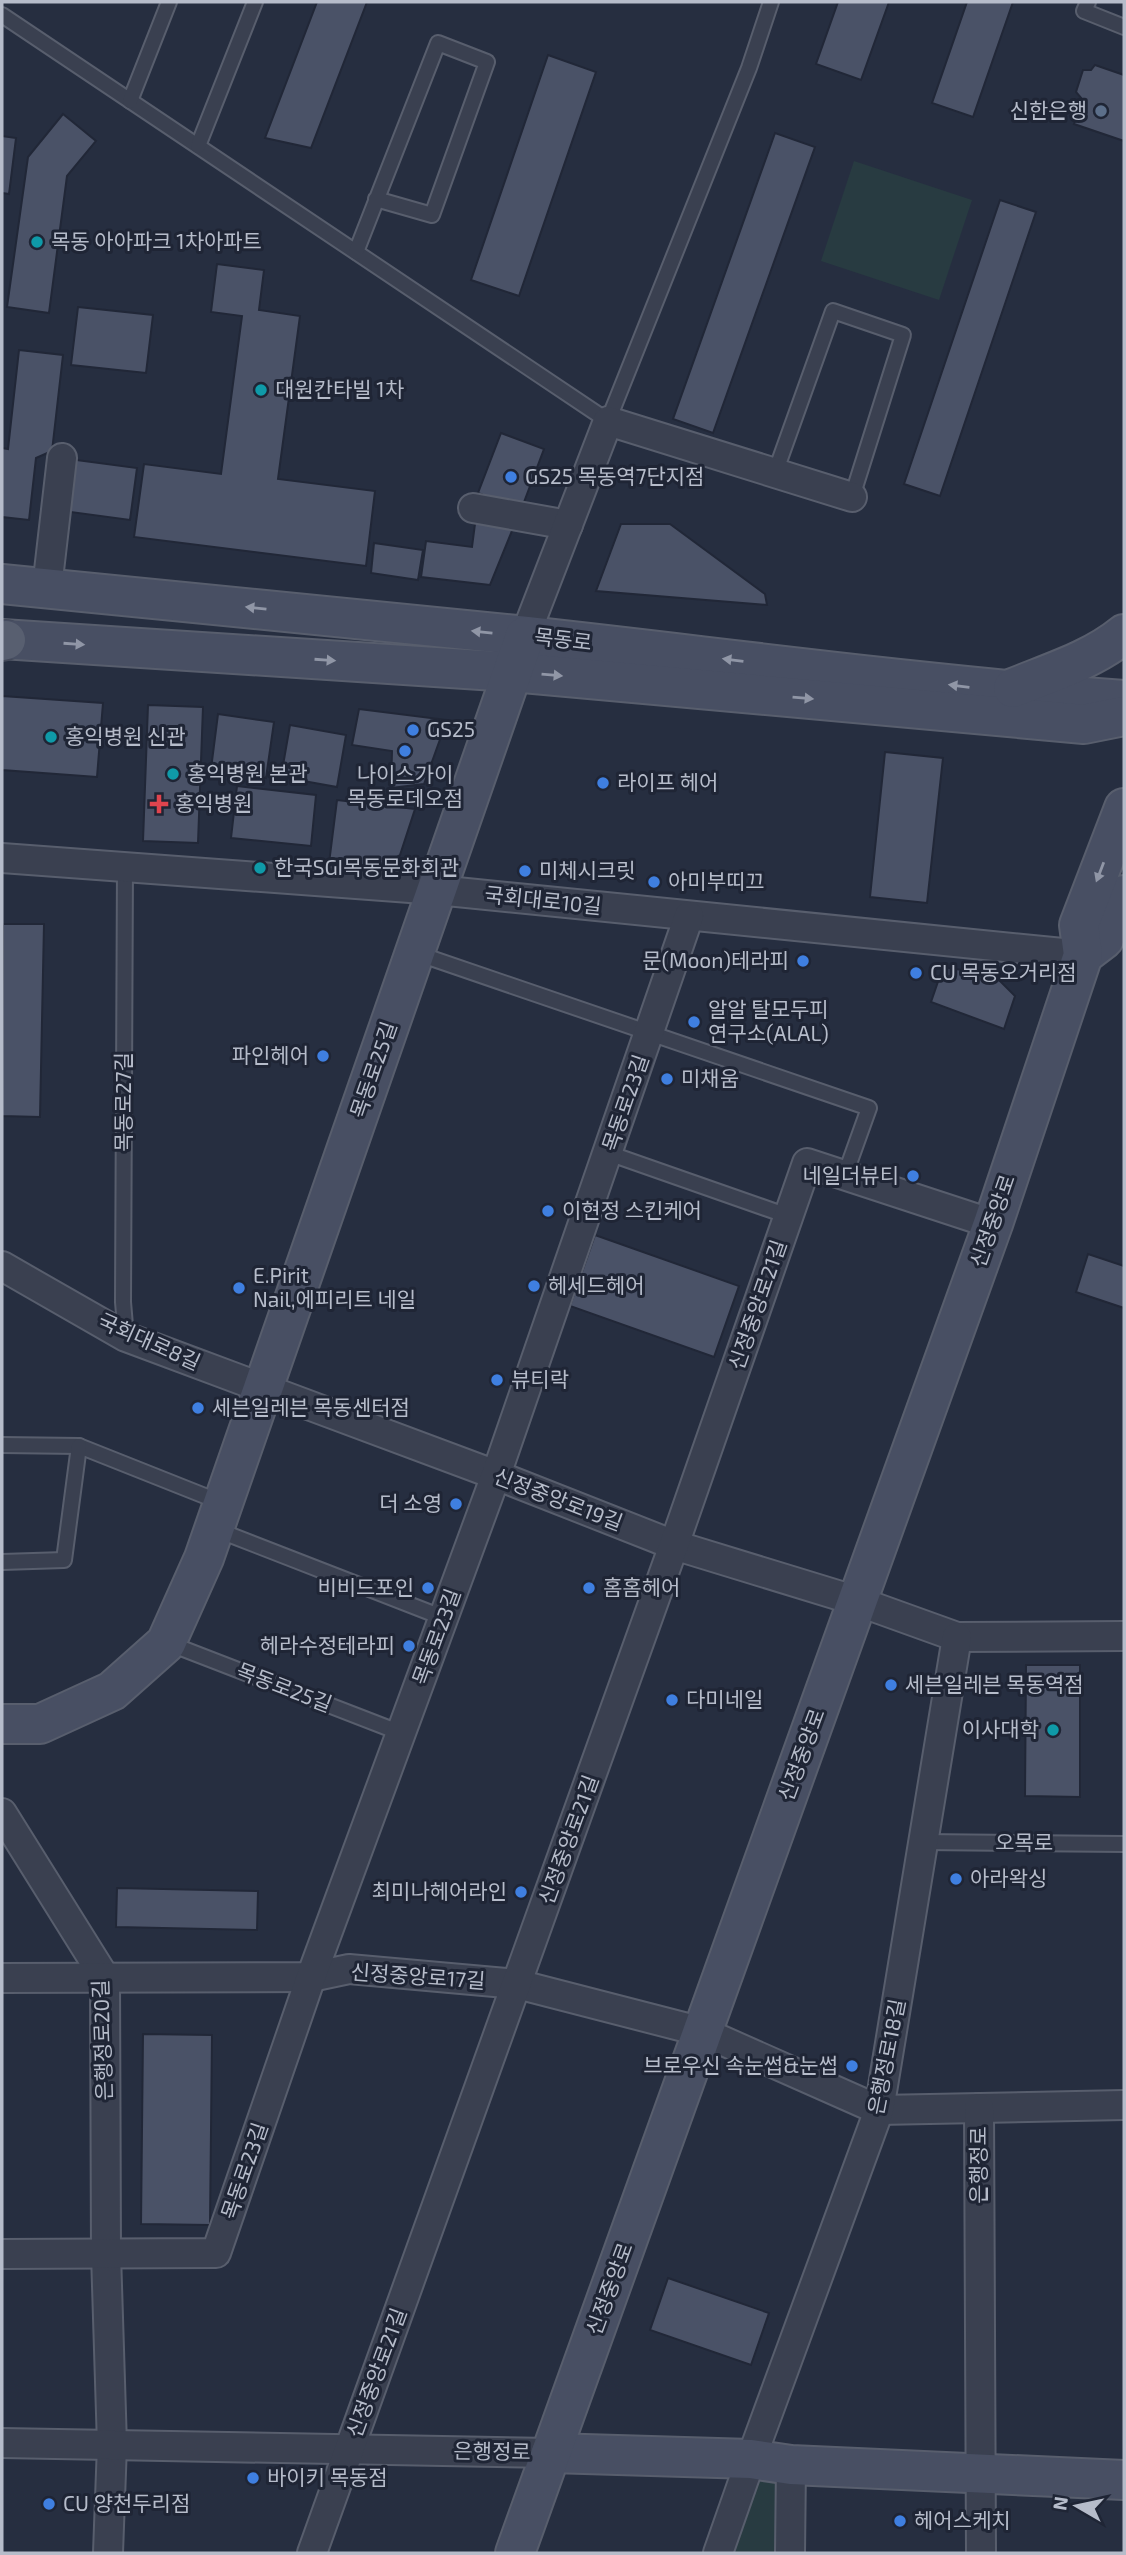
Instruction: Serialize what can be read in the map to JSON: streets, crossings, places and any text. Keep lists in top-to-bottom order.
{
  "streets": {
    "street": [
      "목동로",
      "국회대로10길",
      "목동로25길",
      "목동로23길",
      "신정중앙로",
      "신정중앙로21길",
      "국회대로8길",
      "신정중앙로19길",
      "신정중앙로17길",
      "은행정로20길",
      "은행정로18길",
      "은행정로"
    ],
    "lane": ["목동로27길", "오목로"]
  },
  "crossings": [
    ["목동로", "목동로25길"],
    ["국회대로10길", "목동로25길"],
    ["국회대로10길", "목동로27길"],
    ["국회대로10길", "목동로23길"],
    ["국회대로10길", "신정중앙로"],
    ["목동로25길", "목동로23길"],
    ["목동로25길", "국회대로8길"],
    ["목동로25길", "신정중앙로19길"],
    ["목동로27길", "국회대로8길"],
    ["목동로23길", "신정중앙로19길"],
    ["목동로23길", "신정중앙로17길"],
    ["목동로23길", "은행정로20길"],
    ["신정중앙로", "신정중앙로21길"],
    ["신정중앙로", "신정중앙로19길"],
    ["신정중앙로", "신정중앙로17길"],
    ["신정중앙로", "은행정로"],
    ["신정중앙로21길", "신정중앙로19길"],
    ["신정중앙로21길", "신정중앙로17길"],
    ["신정중앙로21길", "은행정로"],
    ["국회대로8길", "신정중앙로19길"],
    ["신정중앙로19길", "은행정로18길"],
    ["오목로", "은행정로18길"],
    ["신정중앙로17길", "은행정로20길"],
    ["신정중앙로17길", "은행정로18길"],
    ["은행정로20길", "은행정로"],
    ["은행정로18길", "은행정로"]
  ],
  "places": {
    "other": [
      "신한은행",
      "목동 아아파크 1차아파트",
      "대원칸타빌 1차",
      "GS25 목동역7단지점",
      "GS25",
      "홍익병원 신관",
      "나이스가이 목동로데오점",
      "홍익병원 본관",
      "라이프 헤어",
      "한국SGI목동문화회관",
      "미체시크릿",
      "아미부띠끄",
      "문(Moon)테라피",
      "CU 목동오거리점",
      "알알 탈모두피 연구소(ALAL)",
      "파인헤어",
      "미채움",
      "네일더뷰티",
      "이현정 스킨케어",
      "헤세드헤어",
      "E.Pirit Nail,에피리트 네일",
      "뷰티락",
      "세븐일레븐 목동센터점",
      "더 소영",
      "비비드포인",
      "홈홈헤어",
      "헤라수정테라피",
      "세븐일레븐 목동역점",
      "다미네일",
      "이사대학",
      "아라왁싱",
      "최미나헤어라인",
      "브로우신 속눈썹&눈썹",
      "바이키 목동점",
      "CU 양천두리점",
      "헤어스케치"
    ],
    "health": ["홍익병원"]
  },
  "north": "left"
}
